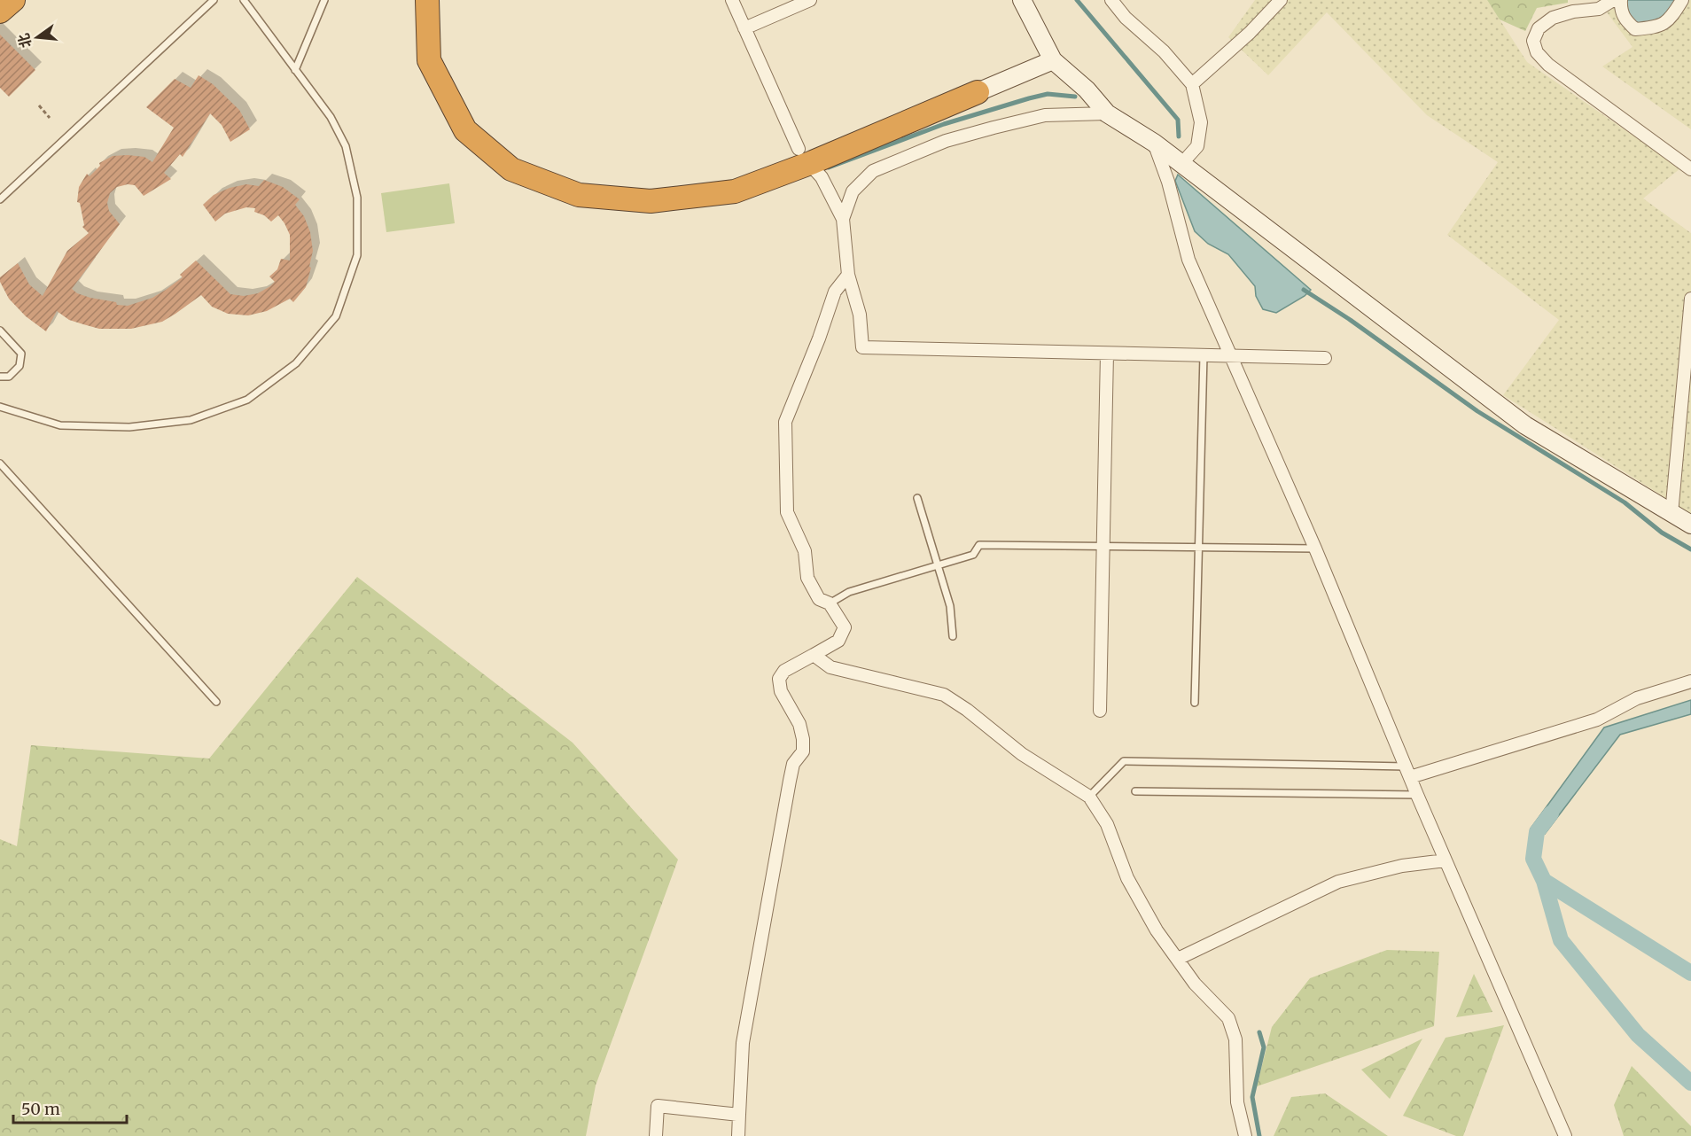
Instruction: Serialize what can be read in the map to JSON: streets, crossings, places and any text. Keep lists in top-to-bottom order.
{
  "scale_bar": "50 m",
  "north": "left"
}
